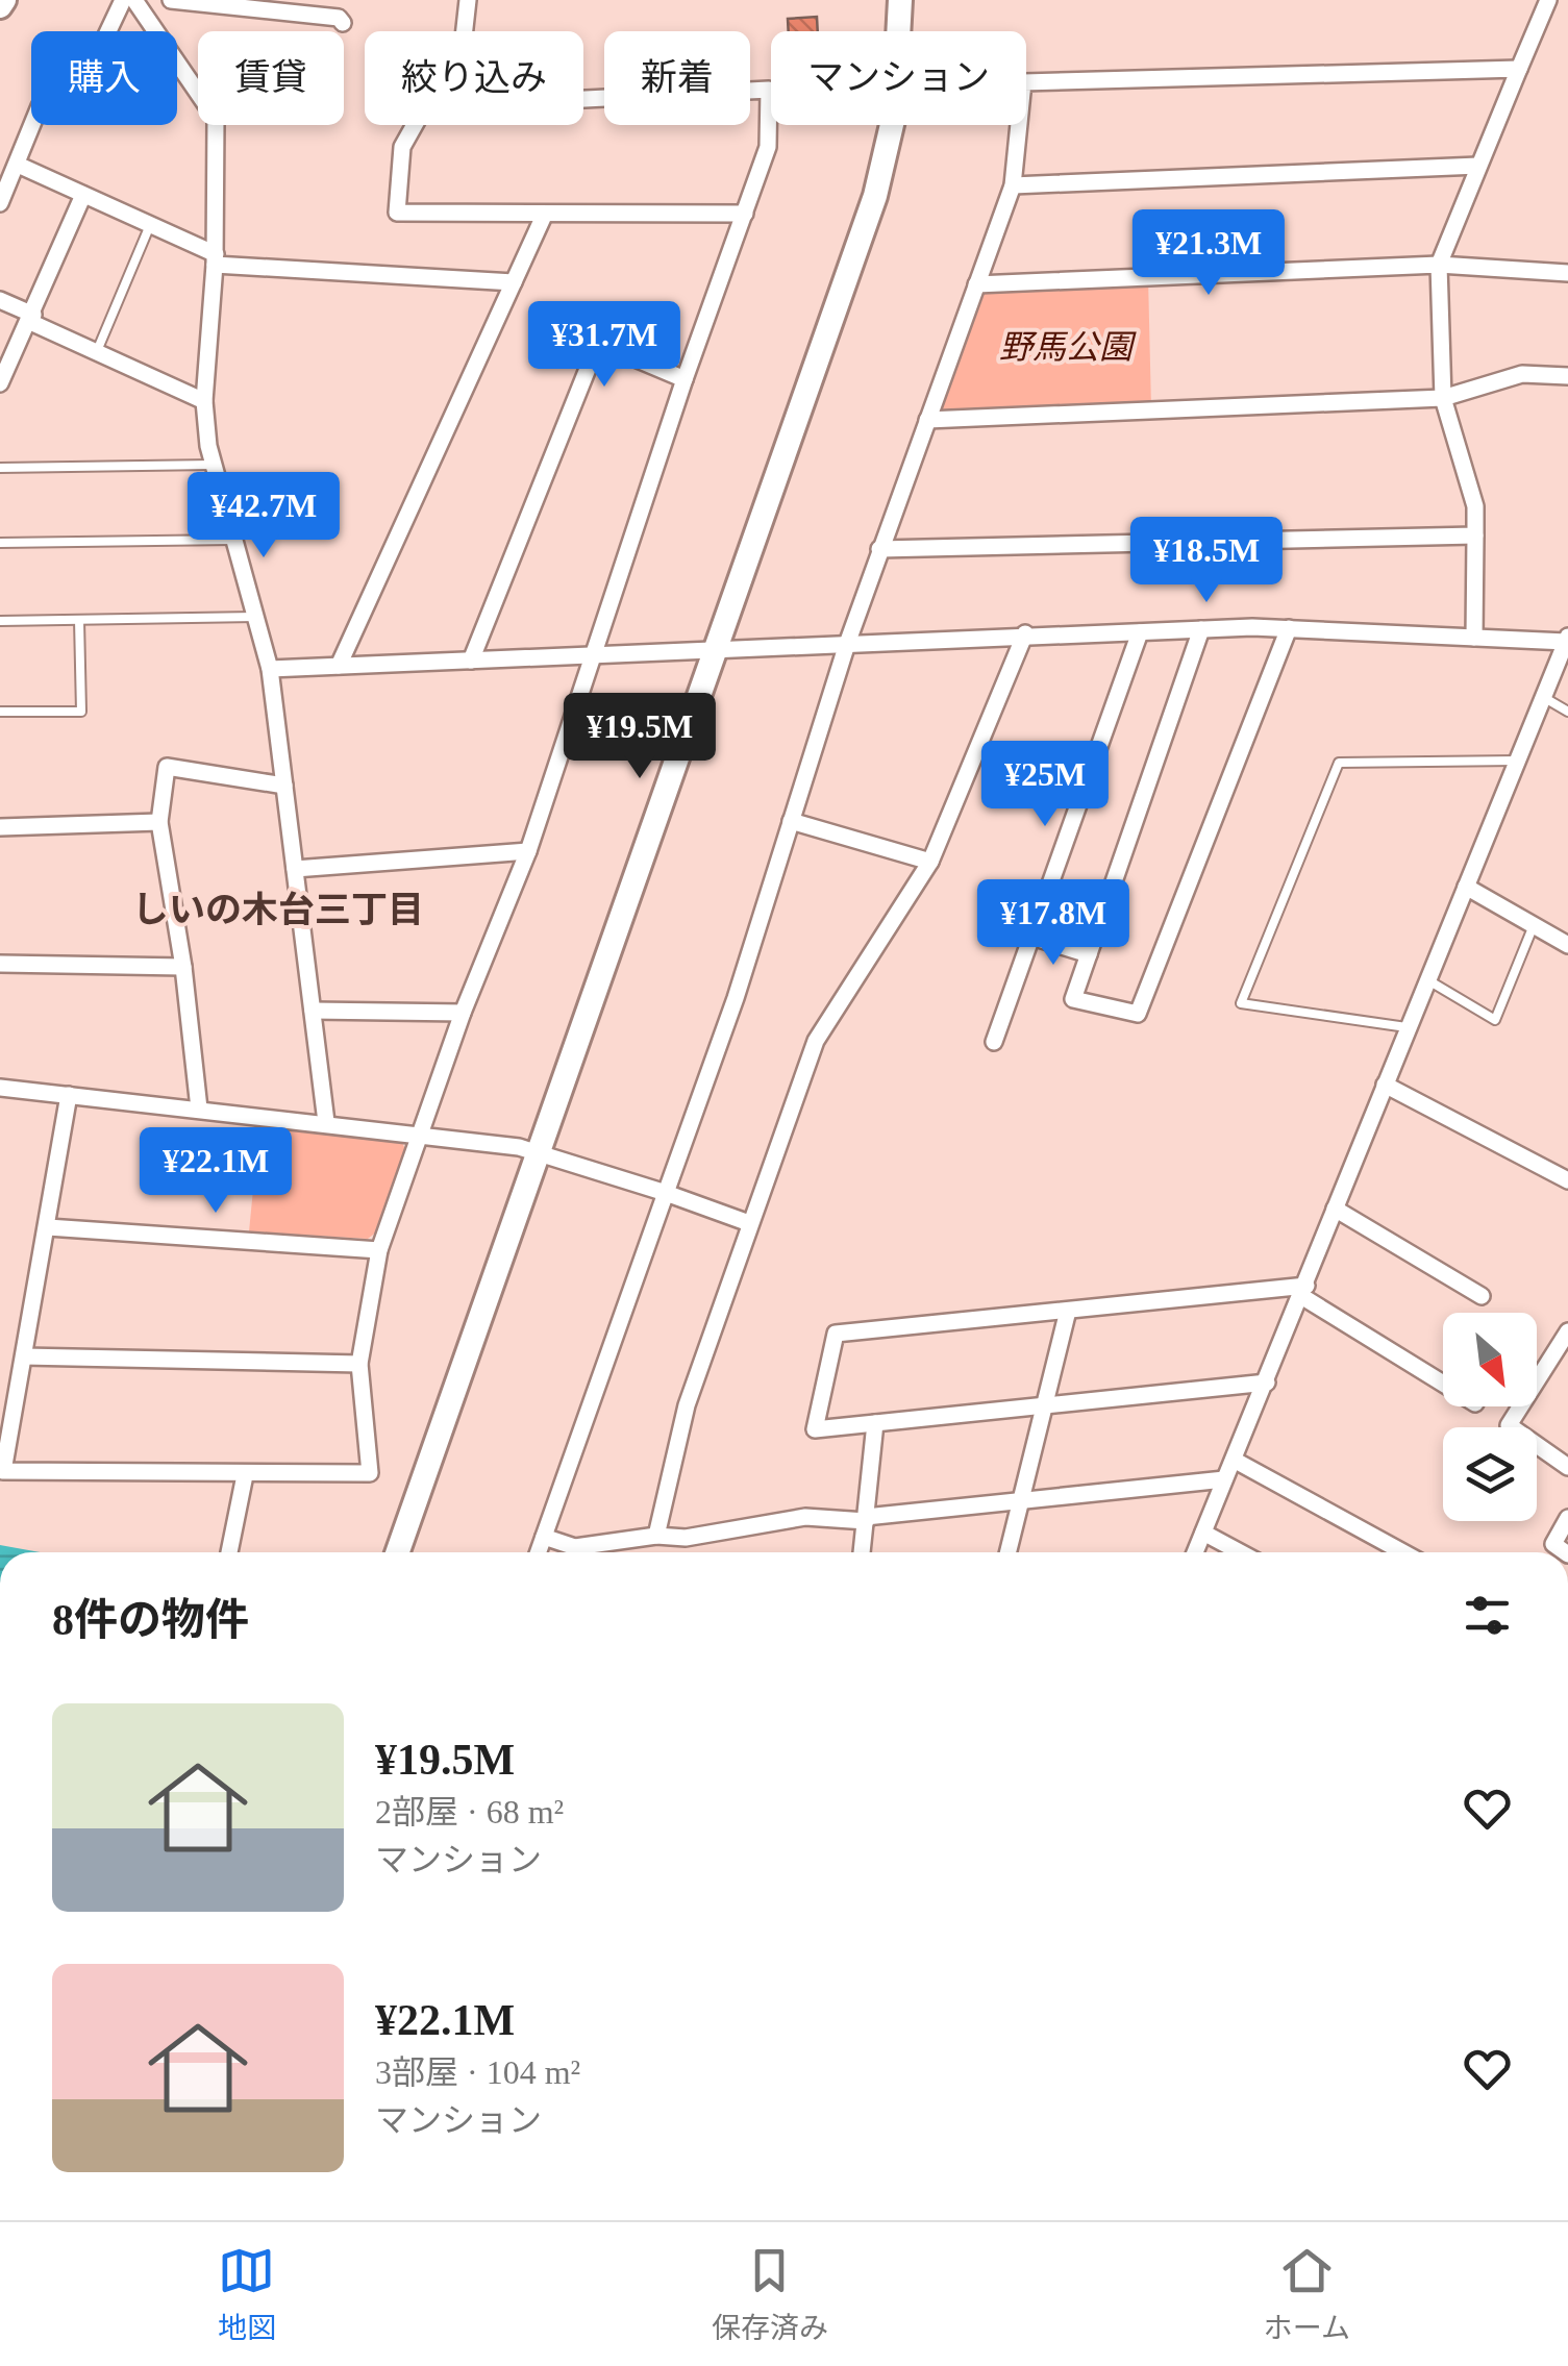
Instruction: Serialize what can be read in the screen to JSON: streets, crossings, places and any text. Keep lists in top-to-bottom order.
{
  "districts": ["しいの木台三丁目"],
  "parks": ["野馬公園"],
  "north": "bottom right",
  "page": {
    "chip": [
      "購入",
      "賃貸",
      "絞り込み",
      "新着",
      "マンション"
    ],
    "price": [
      "¥21.3M",
      "¥31.7M",
      "¥42.7M",
      "¥18.5M",
      "¥19.5M",
      "¥25M",
      "¥17.8M",
      "¥22.1M"
    ],
    "heading": "8件の物件",
    "list": [
      {
        "name": "¥19.5M",
        "note": "2部屋 · 68 m² · マンション"
      },
      {
        "name": "¥22.1M",
        "note": "3部屋 · 104 m² · マンション"
      }
    ],
    "tabs": ["地図", "保存済み", "ホーム"]
  }
}
